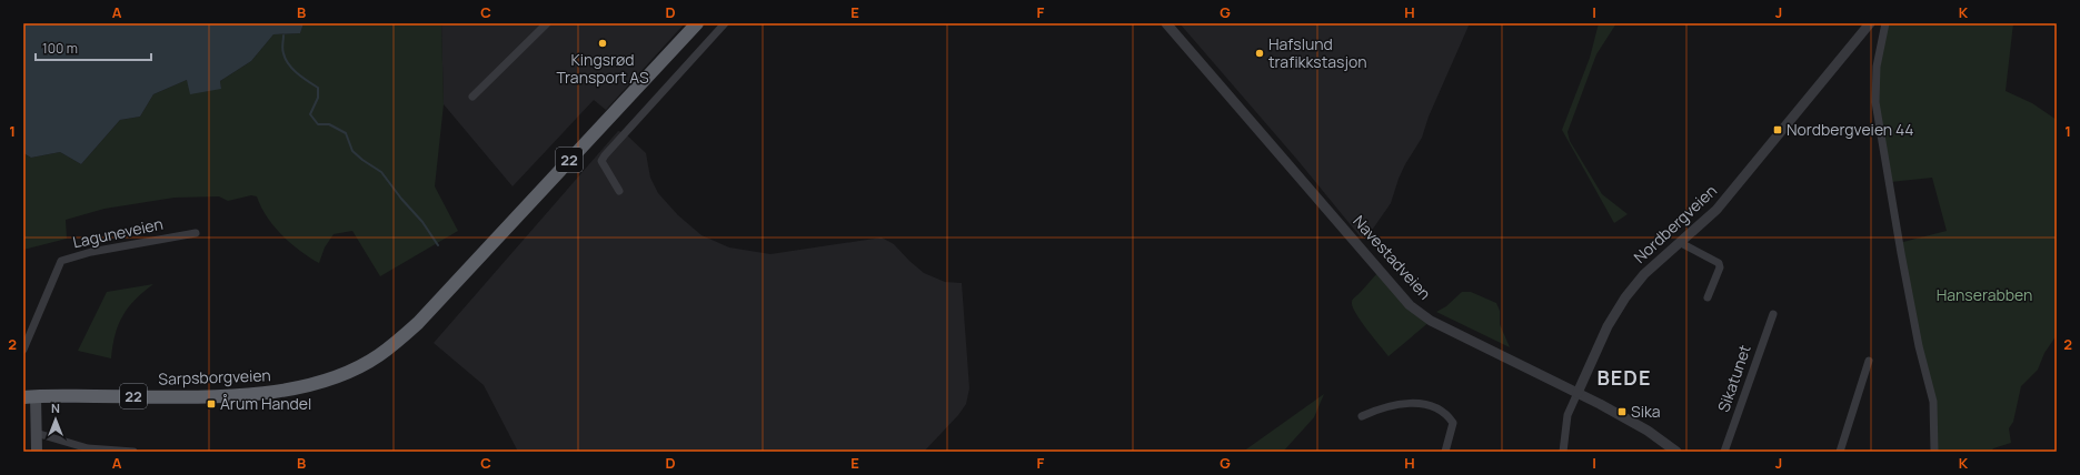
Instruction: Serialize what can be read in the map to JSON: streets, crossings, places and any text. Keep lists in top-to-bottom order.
{
  "streets": {
    "highway": ["22", "Sarpsborgveien"],
    "street": [
      "Nordbergveien",
      "Laguneveien",
      "Navestadveien",
      "Sikatunet"
    ]
  },
  "crossings": [
    ["Nordbergveien", "Navestadveien"]
  ],
  "districts": ["BEDE"],
  "parks": ["Hanserabben"],
  "places": {
    "other": ["Kingsrød Transport AS", "Hafslund trafikkstasjon"],
    "transit": ["Nordbergveien 44", "Årum Handel", "Sika"]
  },
  "scale_bar": "100 m",
  "north": "top",
  "grid": {
    "columns": [
      "A",
      "B",
      "C",
      "D",
      "E",
      "F",
      "G",
      "H",
      "I",
      "J",
      "K"
    ],
    "rows": ["1", "2"]
  }
}
